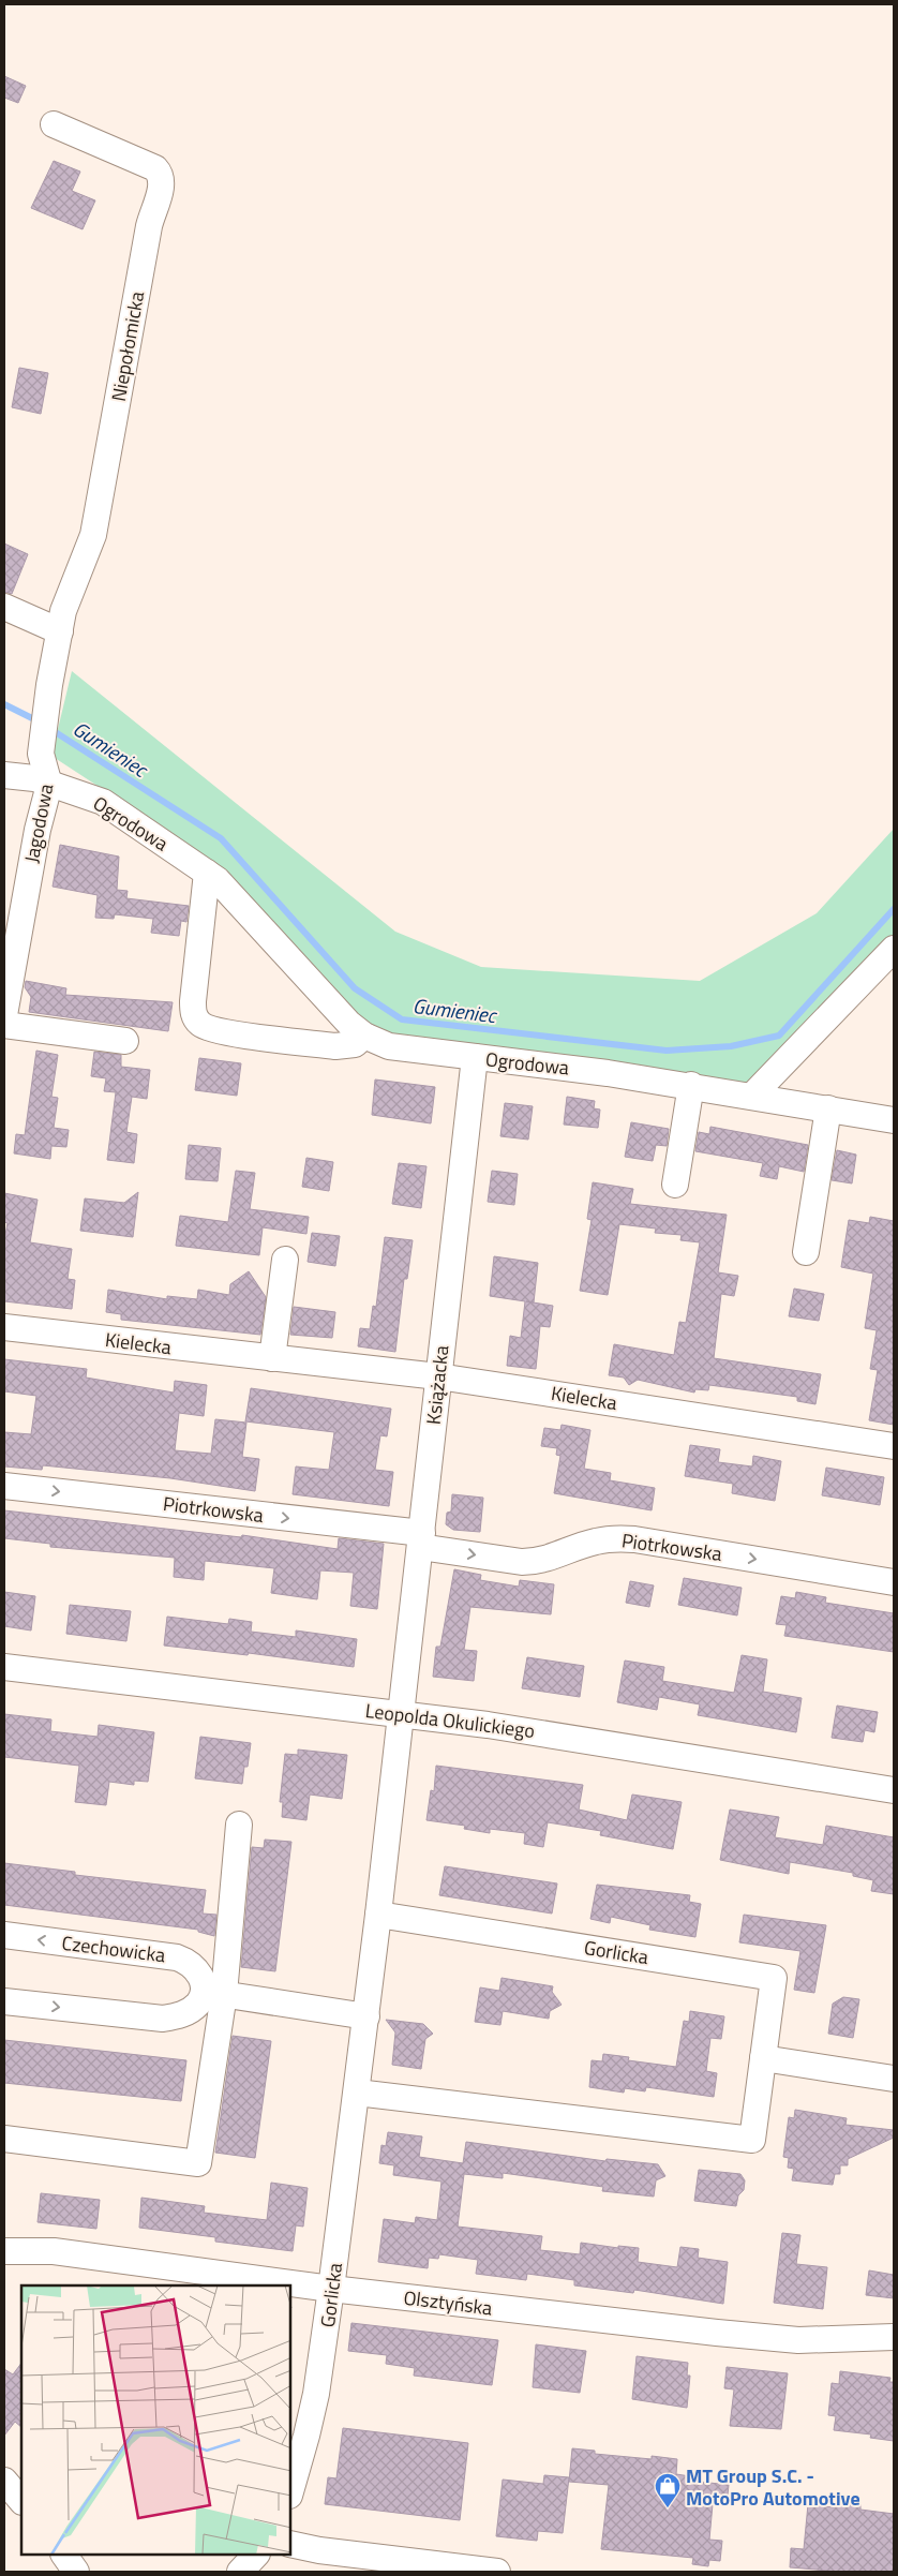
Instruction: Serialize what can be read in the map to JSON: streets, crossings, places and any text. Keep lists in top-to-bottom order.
{
  "streets": {
    "street": [
      "Niepołomicka",
      "Jagodowa",
      "Ogrodowa",
      "Kielecka",
      "Książacka",
      "Piotrkowska",
      "Leopolda Okulickiego",
      "Czechowicka",
      "Gorlicka",
      "Olsztyńska"
    ]
  },
  "crossings": [
    ["Niepołomicka", "Jagodowa"],
    ["Jagodowa", "Ogrodowa"],
    ["Ogrodowa", "Książacka"],
    ["Kielecka", "Książacka"],
    ["Książacka", "Piotrkowska"],
    ["Książacka", "Leopolda Okulickiego"],
    ["Książacka", "Gorlicka"],
    ["Leopolda Okulickiego", "Gorlicka"],
    ["Gorlicka", "Olsztyńska"]
  ],
  "one_way": ["Piotrkowska"],
  "water": ["Gumieniec"],
  "places": {
    "shop": ["MT Group S.C. - MotoPro Automotive"]
  }
}
